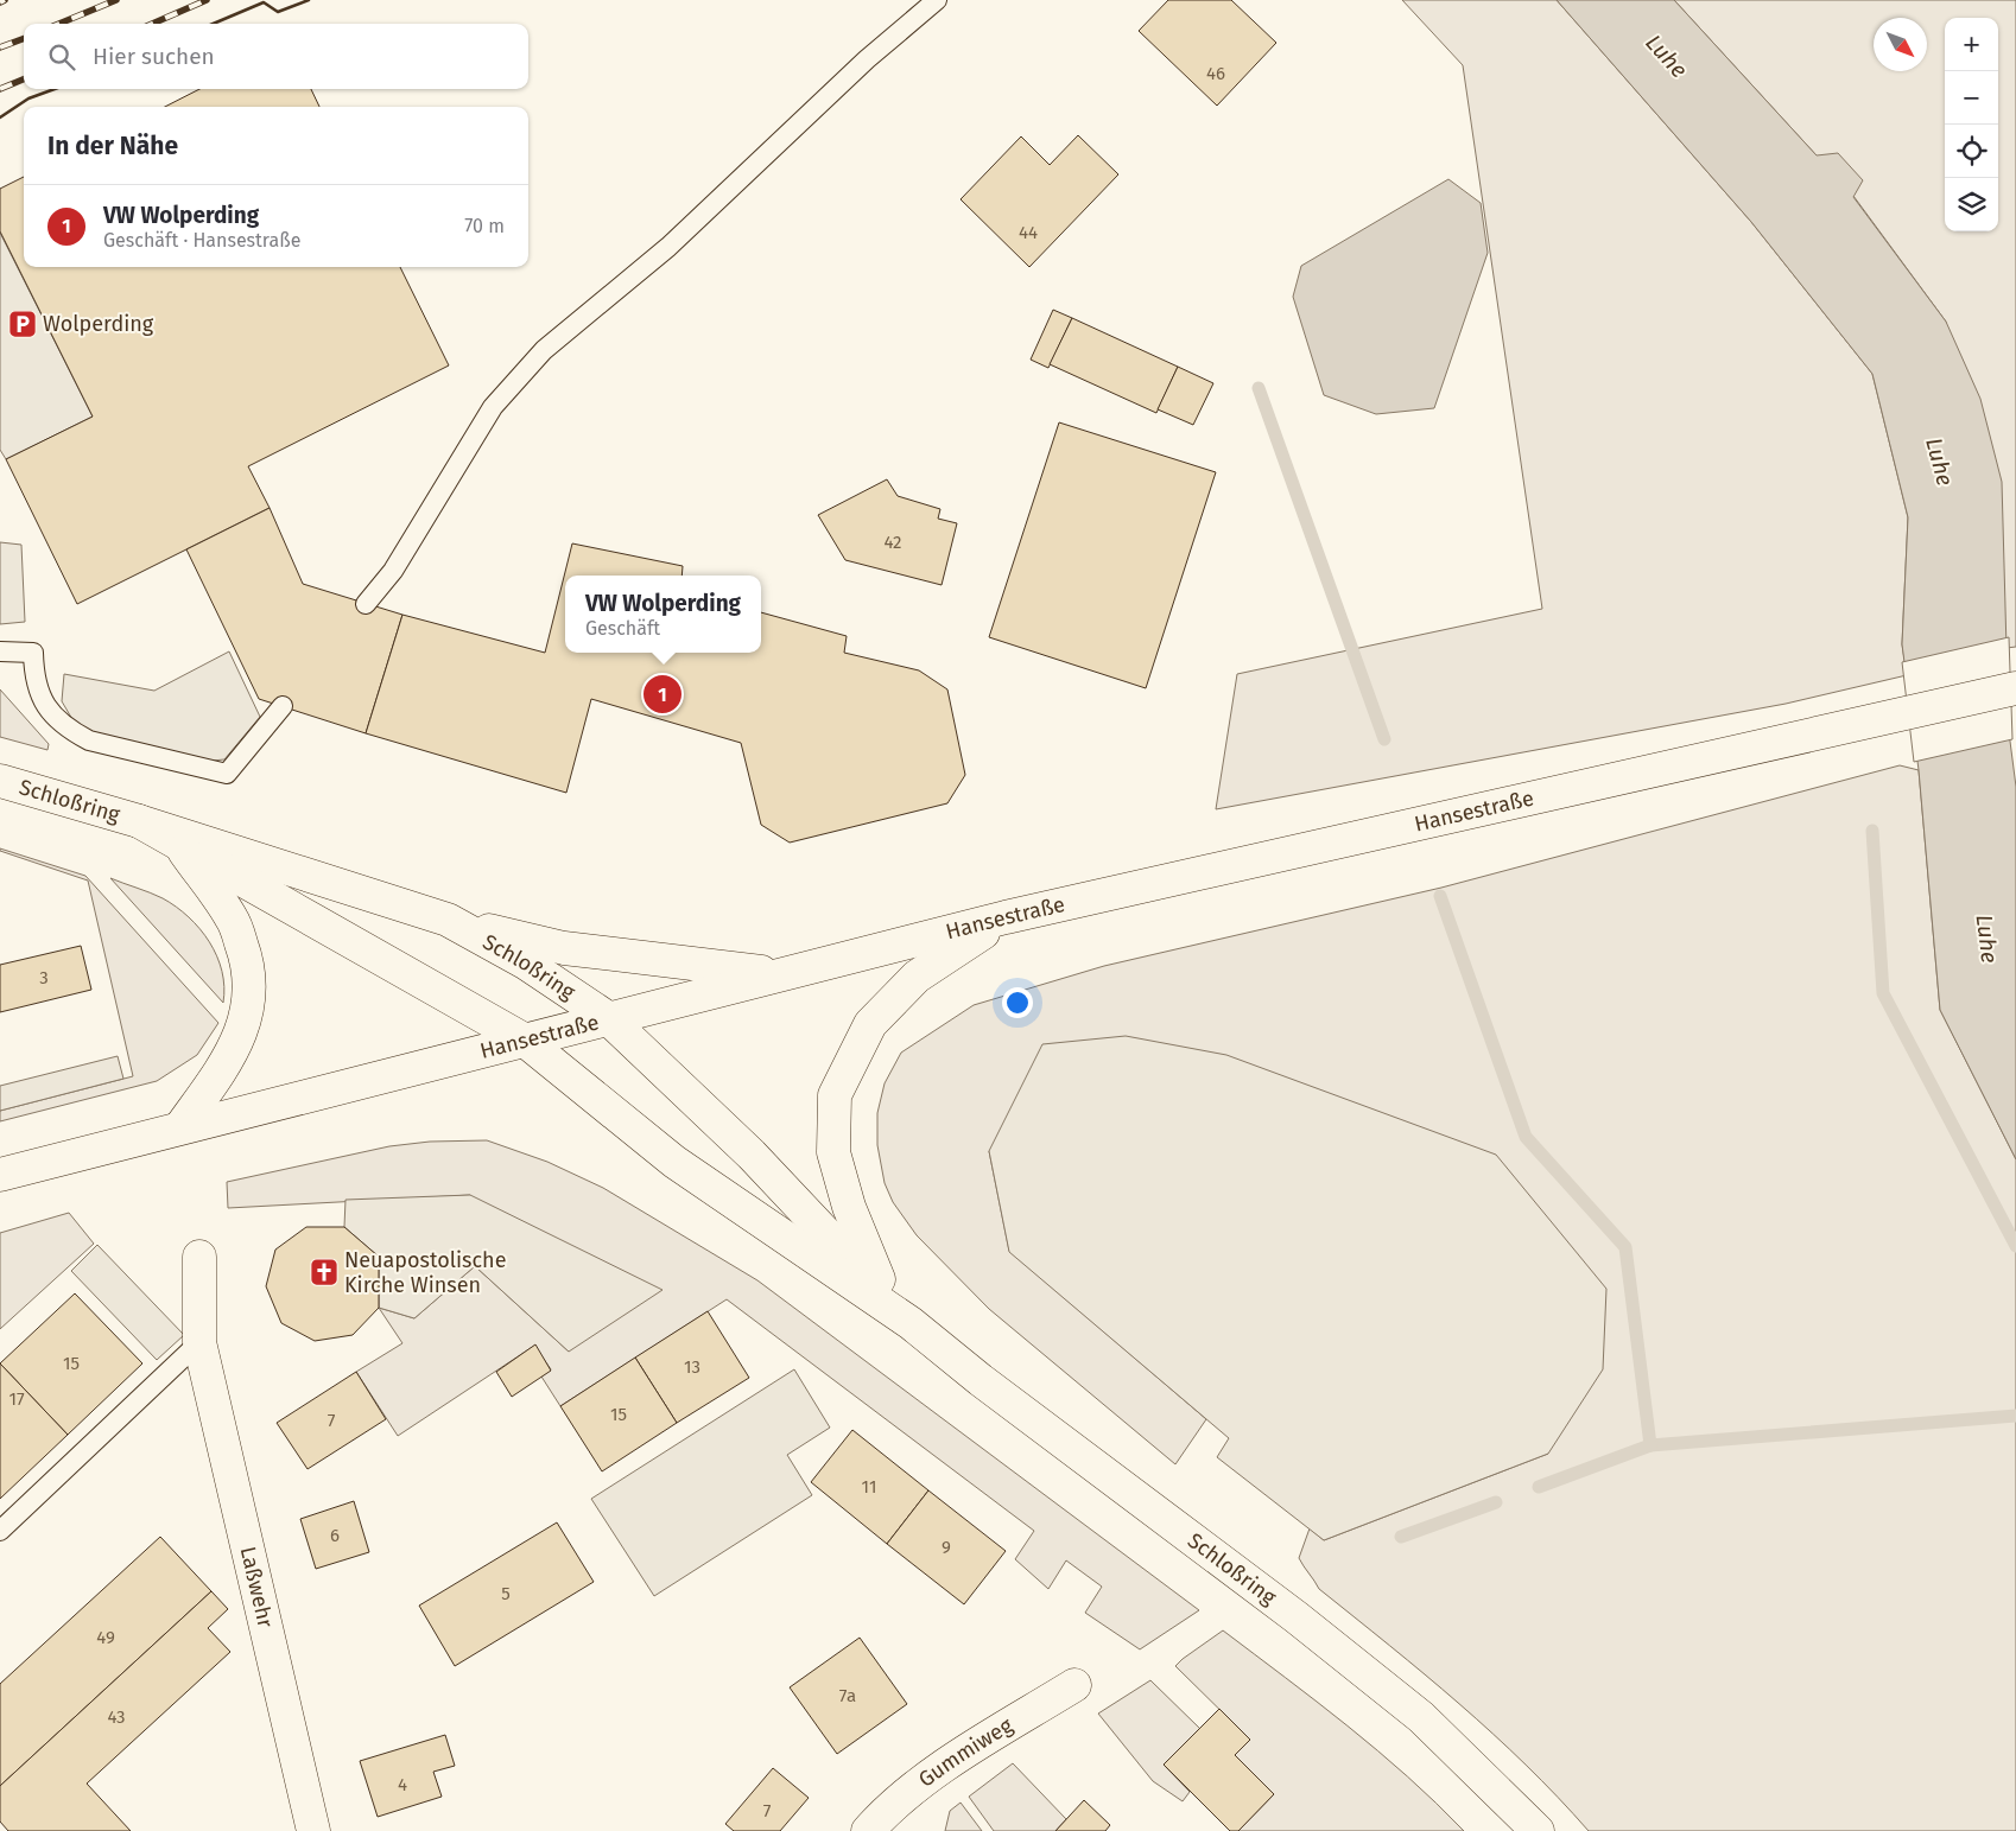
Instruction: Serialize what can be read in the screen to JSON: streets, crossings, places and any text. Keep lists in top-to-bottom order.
{
  "streets": {
    "main road": [
      "Schloßring",
      "Hansestraße",
      "Laßwehr",
      "Gummiweg"
    ]
  },
  "crossings": [
    ["Schloßring", "Hansestraße"]
  ],
  "water": ["Luhe"],
  "places": {
    "parking": ["Wolperding"],
    "church": ["Neuapostolische Kirche Winsen"]
  },
  "house_numbers": [
    "46",
    "44",
    "42",
    "3",
    "15",
    "13",
    "17",
    "15",
    "7",
    "11",
    "6",
    "9",
    "5",
    "49",
    "7a",
    "43",
    "4",
    "7"
  ],
  "north": "bottom right",
  "page": {
    "map_buttons": ["+", "−"],
    "search": "Hier suchen",
    "heading": "In der Nähe",
    "list": [
      {
        "mark": "1",
        "name": "VW Wolperding",
        "note": "Geschäft · Hansestraße",
        "value": "70 m"
      }
    ],
    "popup": ["VW Wolperding", "Geschäft"],
    "pins": "1"
  }
}
